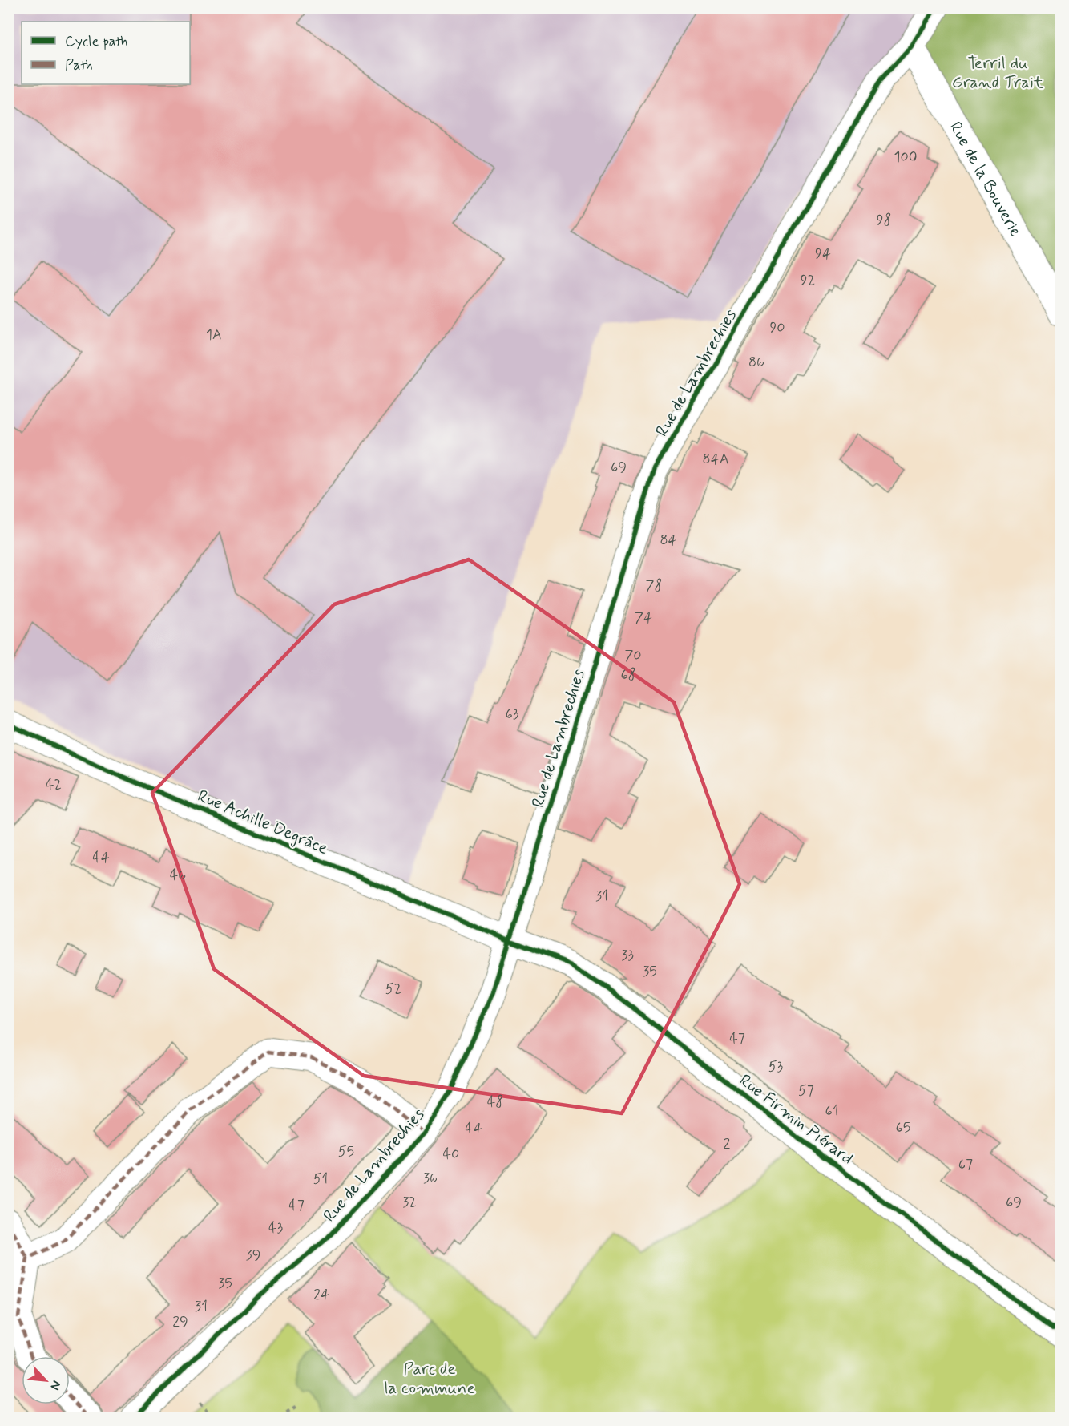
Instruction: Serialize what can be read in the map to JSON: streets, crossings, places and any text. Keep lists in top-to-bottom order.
{
  "streets": {
    "street": [
      "Rue de la Bouverie",
      "Rue de Lambrechies",
      "Rue Achille Degrâce",
      "Rue Firmin Piérard"
    ]
  },
  "crossings": [
    ["Rue de la Bouverie", "Rue de Lambrechies"],
    ["Rue de Lambrechies", "Rue Achille Degrâce"],
    ["Rue de Lambrechies", "Rue Firmin Piérard"],
    ["Rue Achille Degrâce", "Rue Firmin Piérard"]
  ],
  "parks": ["Terril du Grand Trait", "Parc de la commune"],
  "house_numbers": [
    "100",
    "98",
    "94",
    "92",
    "90",
    "1A",
    "86",
    "84A",
    "69",
    "84",
    "78",
    "74",
    "70",
    "68",
    "63",
    "42",
    "44",
    "46",
    "31",
    "33",
    "35",
    "52",
    "47",
    "53",
    "57",
    "48",
    "61",
    "65",
    "44",
    "2",
    "55",
    "40",
    "67",
    "36",
    "51",
    "32",
    "69",
    "47",
    "43",
    "39",
    "35",
    "24",
    "31",
    "29"
  ],
  "legend": ["Cycle path", "Path"],
  "north": "bottom right"
}
